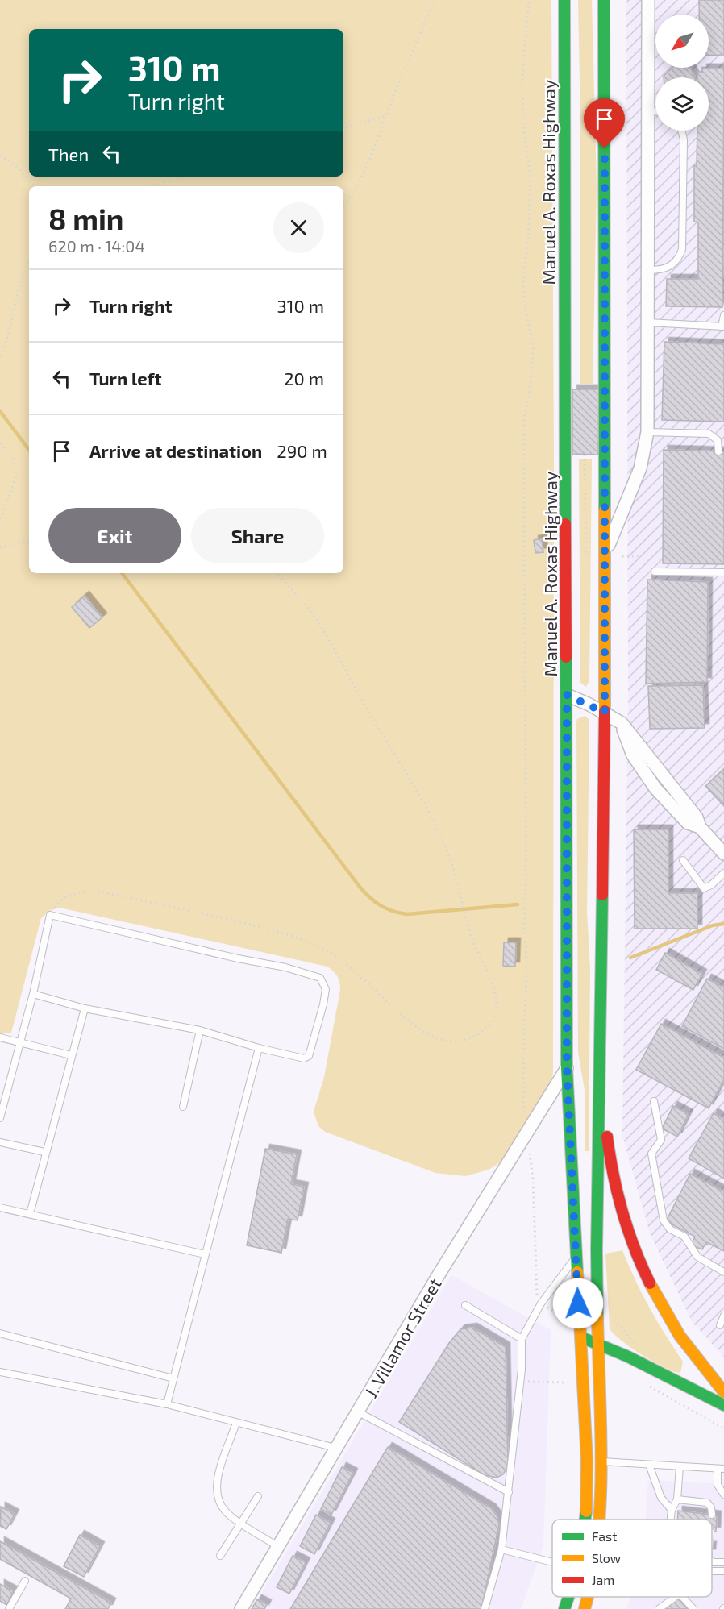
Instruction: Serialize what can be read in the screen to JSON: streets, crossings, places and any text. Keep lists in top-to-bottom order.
{
  "streets": {
    "main road": ["Manuel A. Roxas Highway"],
    "street": ["J. Villamor Street"]
  },
  "crossings": [
    ["Manuel A. Roxas Highway", "J. Villamor Street"]
  ],
  "legend": ["Fast", "Slow", "Jam"],
  "north": "bottom left",
  "page": {
    "turn": ["310 m", "Turn right"],
    "then": "Then",
    "heading": ["8 min", "620 m · 14:04"],
    "list": [
      {
        "name": "Turn right",
        "value": "310 m"
      },
      {
        "name": "Turn left",
        "value": "20 m"
      },
      {
        "name": "Arrive at destination",
        "value": "290 m"
      }
    ],
    "buttons": ["Exit", "Share"]
  }
}
